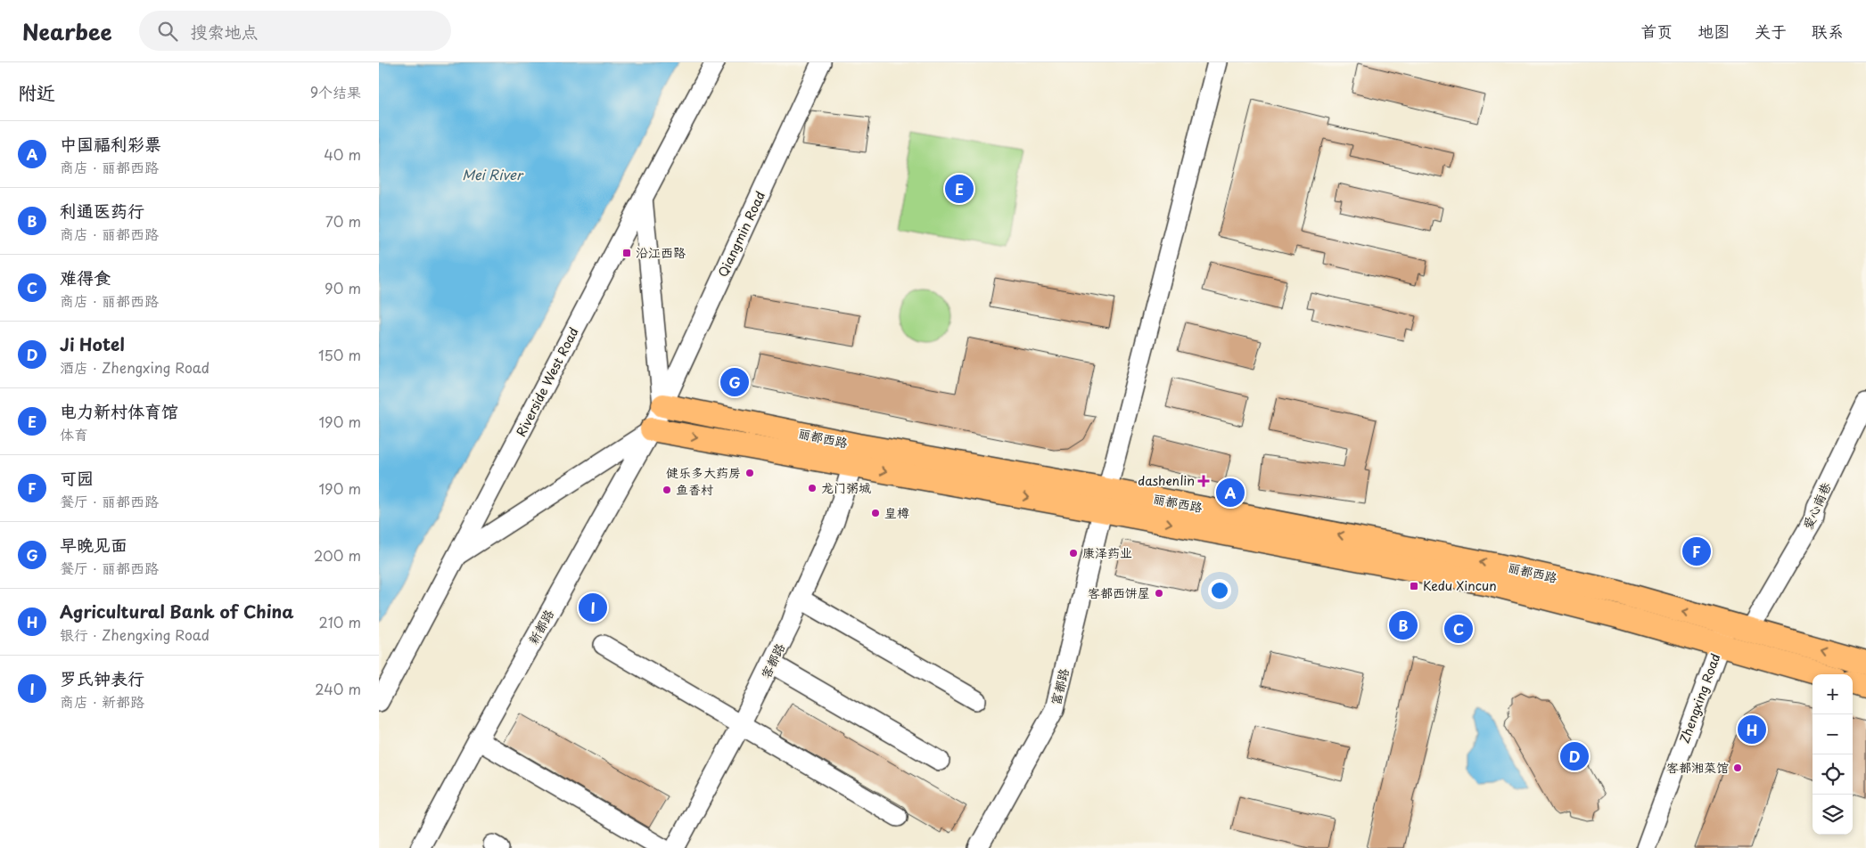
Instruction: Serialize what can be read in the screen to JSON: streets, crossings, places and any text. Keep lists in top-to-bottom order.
{
  "streets": {
    "main road": ["丽都西路"],
    "street": [
      "Qiangmin Road",
      "Riverside West Road",
      "爱心南巷",
      "新都路",
      "客都路",
      "富都路",
      "Zhengxing Road"
    ]
  },
  "crossings": [
    ["Qiangmin Road", "丽都西路"],
    ["Qiangmin Road", "新都路"],
    ["丽都西路", "爱心南巷"],
    ["丽都西路", "新都路"],
    ["丽都西路", "客都路"],
    ["丽都西路", "富都路"],
    ["丽都西路", "Zhengxing Road"],
    ["爱心南巷", "Zhengxing Road"]
  ],
  "water": ["Mei River"],
  "places": {
    "transit": ["沿江西路", "Kedu Xincun"],
    "other": [
      "健乐多大药房",
      "龙门粥城",
      "鱼香村",
      "皇樽",
      "康泽药业",
      "客都西饼屋",
      "客都湘菜馆"
    ],
    "health": ["dashenlin"]
  },
  "page": {
    "header": "Nearbee",
    "search": "搜索地点",
    "nav": [
      "首页",
      "地图",
      "关于",
      "联系"
    ],
    "heading": ["附近", "9个结果"],
    "list": [
      {
        "mark": "A",
        "name": "中国福利彩票",
        "note": "商店 · 丽都西路",
        "value": "40 m"
      },
      {
        "mark": "B",
        "name": "利通医药行",
        "note": "商店 · 丽都西路",
        "value": "70 m"
      },
      {
        "mark": "C",
        "name": "难得食",
        "note": "商店 · 丽都西路",
        "value": "90 m"
      },
      {
        "mark": "D",
        "name": "Ji Hotel",
        "note": "酒店 · Zhengxing Road",
        "value": "150 m"
      },
      {
        "mark": "E",
        "name": "电力新村体育馆",
        "note": "体育",
        "value": "190 m"
      },
      {
        "mark": "F",
        "name": "可园",
        "note": "餐厅 · 丽都西路",
        "value": "190 m"
      },
      {
        "mark": "G",
        "name": "早晚见面",
        "note": "餐厅 · 丽都西路",
        "value": "200 m"
      },
      {
        "mark": "H",
        "name": "Agricultural Bank of China",
        "note": "银行 · Zhengxing Road",
        "value": "210 m"
      },
      {
        "mark": "I",
        "name": "罗氏钟表行",
        "note": "商店 · 新都路",
        "value": "240 m"
      }
    ],
    "pins": [
      "E",
      "G",
      "A",
      "F",
      "I",
      "B",
      "C",
      "H",
      "D"
    ],
    "map_buttons": ["+", "−"]
  }
}
